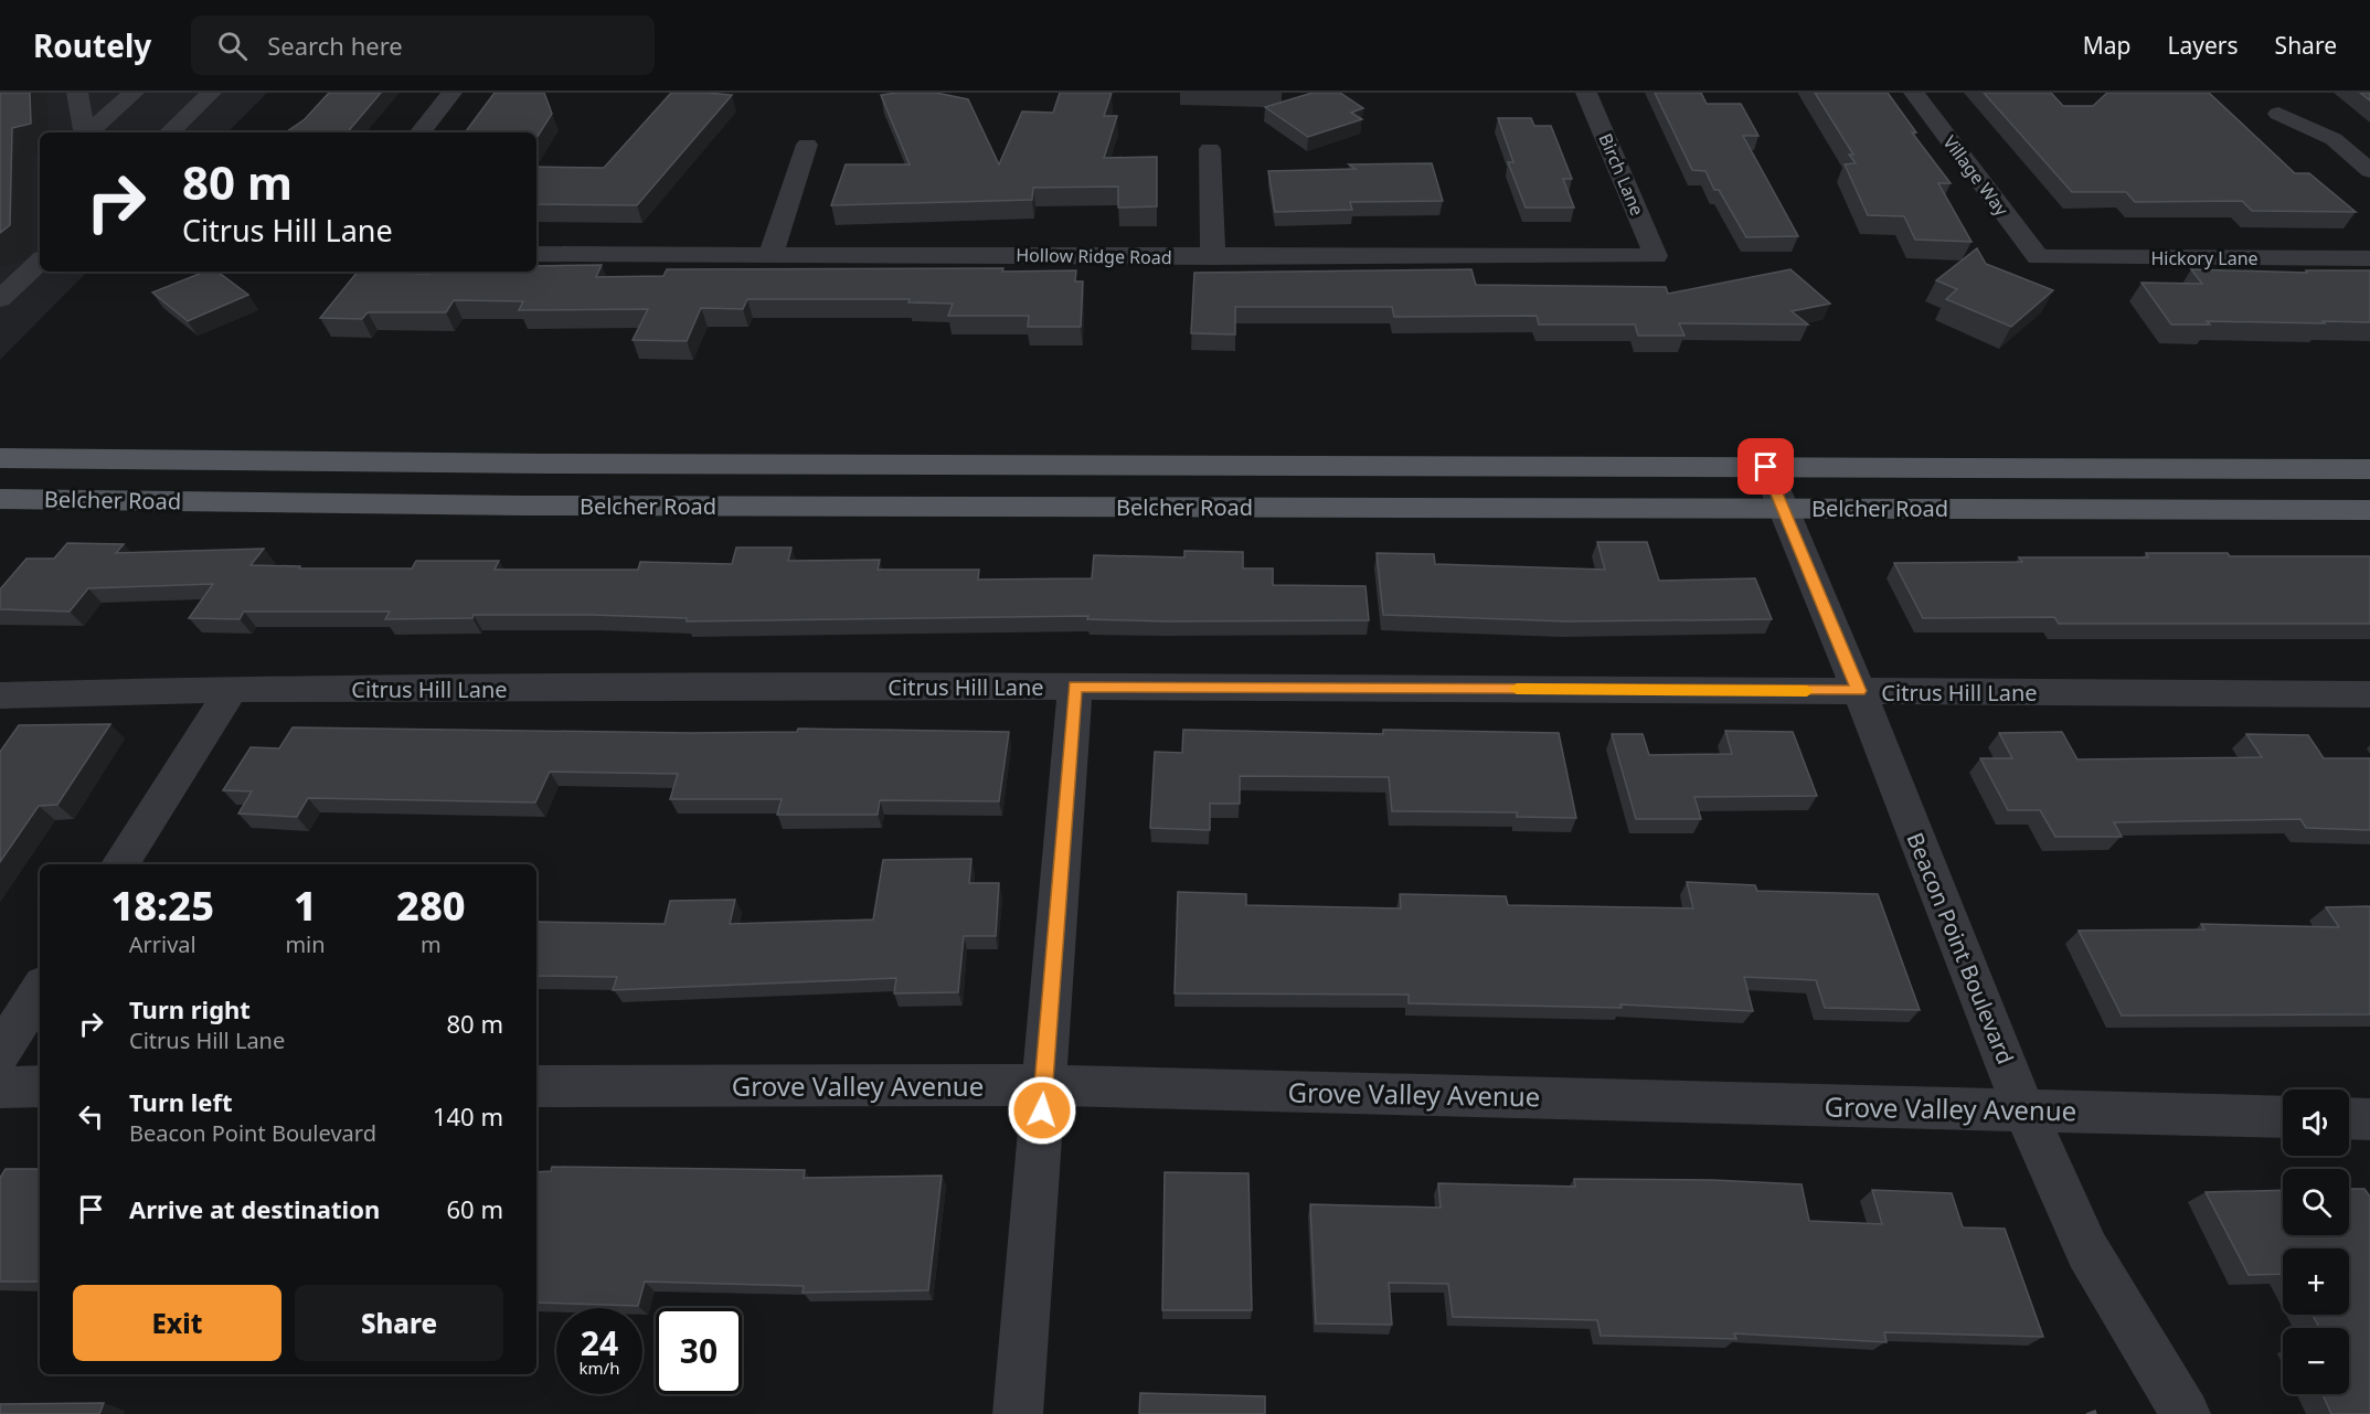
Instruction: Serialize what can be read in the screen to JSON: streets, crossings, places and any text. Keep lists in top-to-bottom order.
{
  "streets": {
    "main road": ["Belcher Road"],
    "street": [
      "Birch Lane",
      "Village Way",
      "Hollow Ridge Road",
      "Hickory Lane",
      "Citrus Hill Lane",
      "Beacon Point Boulevard",
      "Grove Valley Avenue"
    ]
  },
  "crossings": [
    ["Birch Lane", "Hollow Ridge Road"],
    ["Village Way", "Hickory Lane"],
    ["Belcher Road", "Beacon Point Boulevard"],
    ["Citrus Hill Lane", "Beacon Point Boulevard"],
    ["Beacon Point Boulevard", "Grove Valley Avenue"]
  ],
  "page": {
    "header": "Routely",
    "search": "Search here",
    "nav": ["Map", "Layers", "Share"],
    "turn": ["80 m", "Citrus Hill Lane"],
    "eta": [
      "18:25",
      "Arrival",
      "1",
      "min",
      "280",
      "m"
    ],
    "list": [
      {
        "name": "Turn right",
        "note": "Citrus Hill Lane",
        "value": "80 m"
      },
      {
        "name": "Turn left",
        "note": "Beacon Point Boulevard",
        "value": "140 m"
      },
      {
        "name": "Arrive at destination",
        "value": "60 m"
      }
    ],
    "map_buttons": ["+", "−"],
    "buttons": ["Exit", "Share"],
    "speed": "24 km/h",
    "limit": "30"
  }
}
